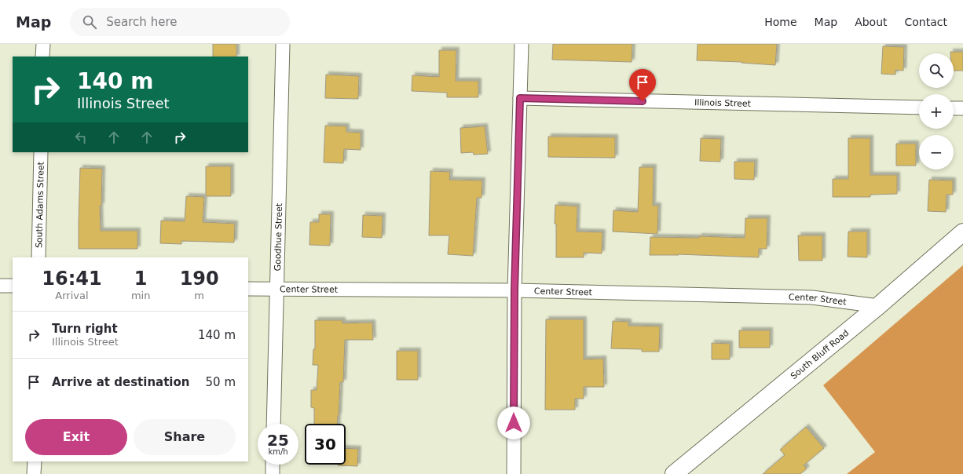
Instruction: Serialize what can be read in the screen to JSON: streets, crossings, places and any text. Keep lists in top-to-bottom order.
{
  "streets": {
    "street": [
      "Illinois Street",
      "South Adams Street",
      "Goodhue Street",
      "Center Street",
      "South Bluff Road"
    ]
  },
  "crossings": [
    ["Goodhue Street", "Center Street"],
    ["Center Street", "South Bluff Road"]
  ],
  "page": {
    "header": "Map",
    "search": "Search here",
    "nav": [
      "Home",
      "Map",
      "About",
      "Contact"
    ],
    "map_buttons": ["+", "−"],
    "turn": ["140 m", "Illinois Street"],
    "eta": [
      "16:41",
      "Arrival",
      "1",
      "min",
      "190",
      "m"
    ],
    "list": [
      {
        "name": "Turn right",
        "note": "Illinois Street",
        "value": "140 m"
      },
      {
        "name": "Arrive at destination",
        "value": "50 m"
      }
    ],
    "buttons": ["Exit", "Share"],
    "speed": "25 km/h",
    "limit": "30"
  }
}
